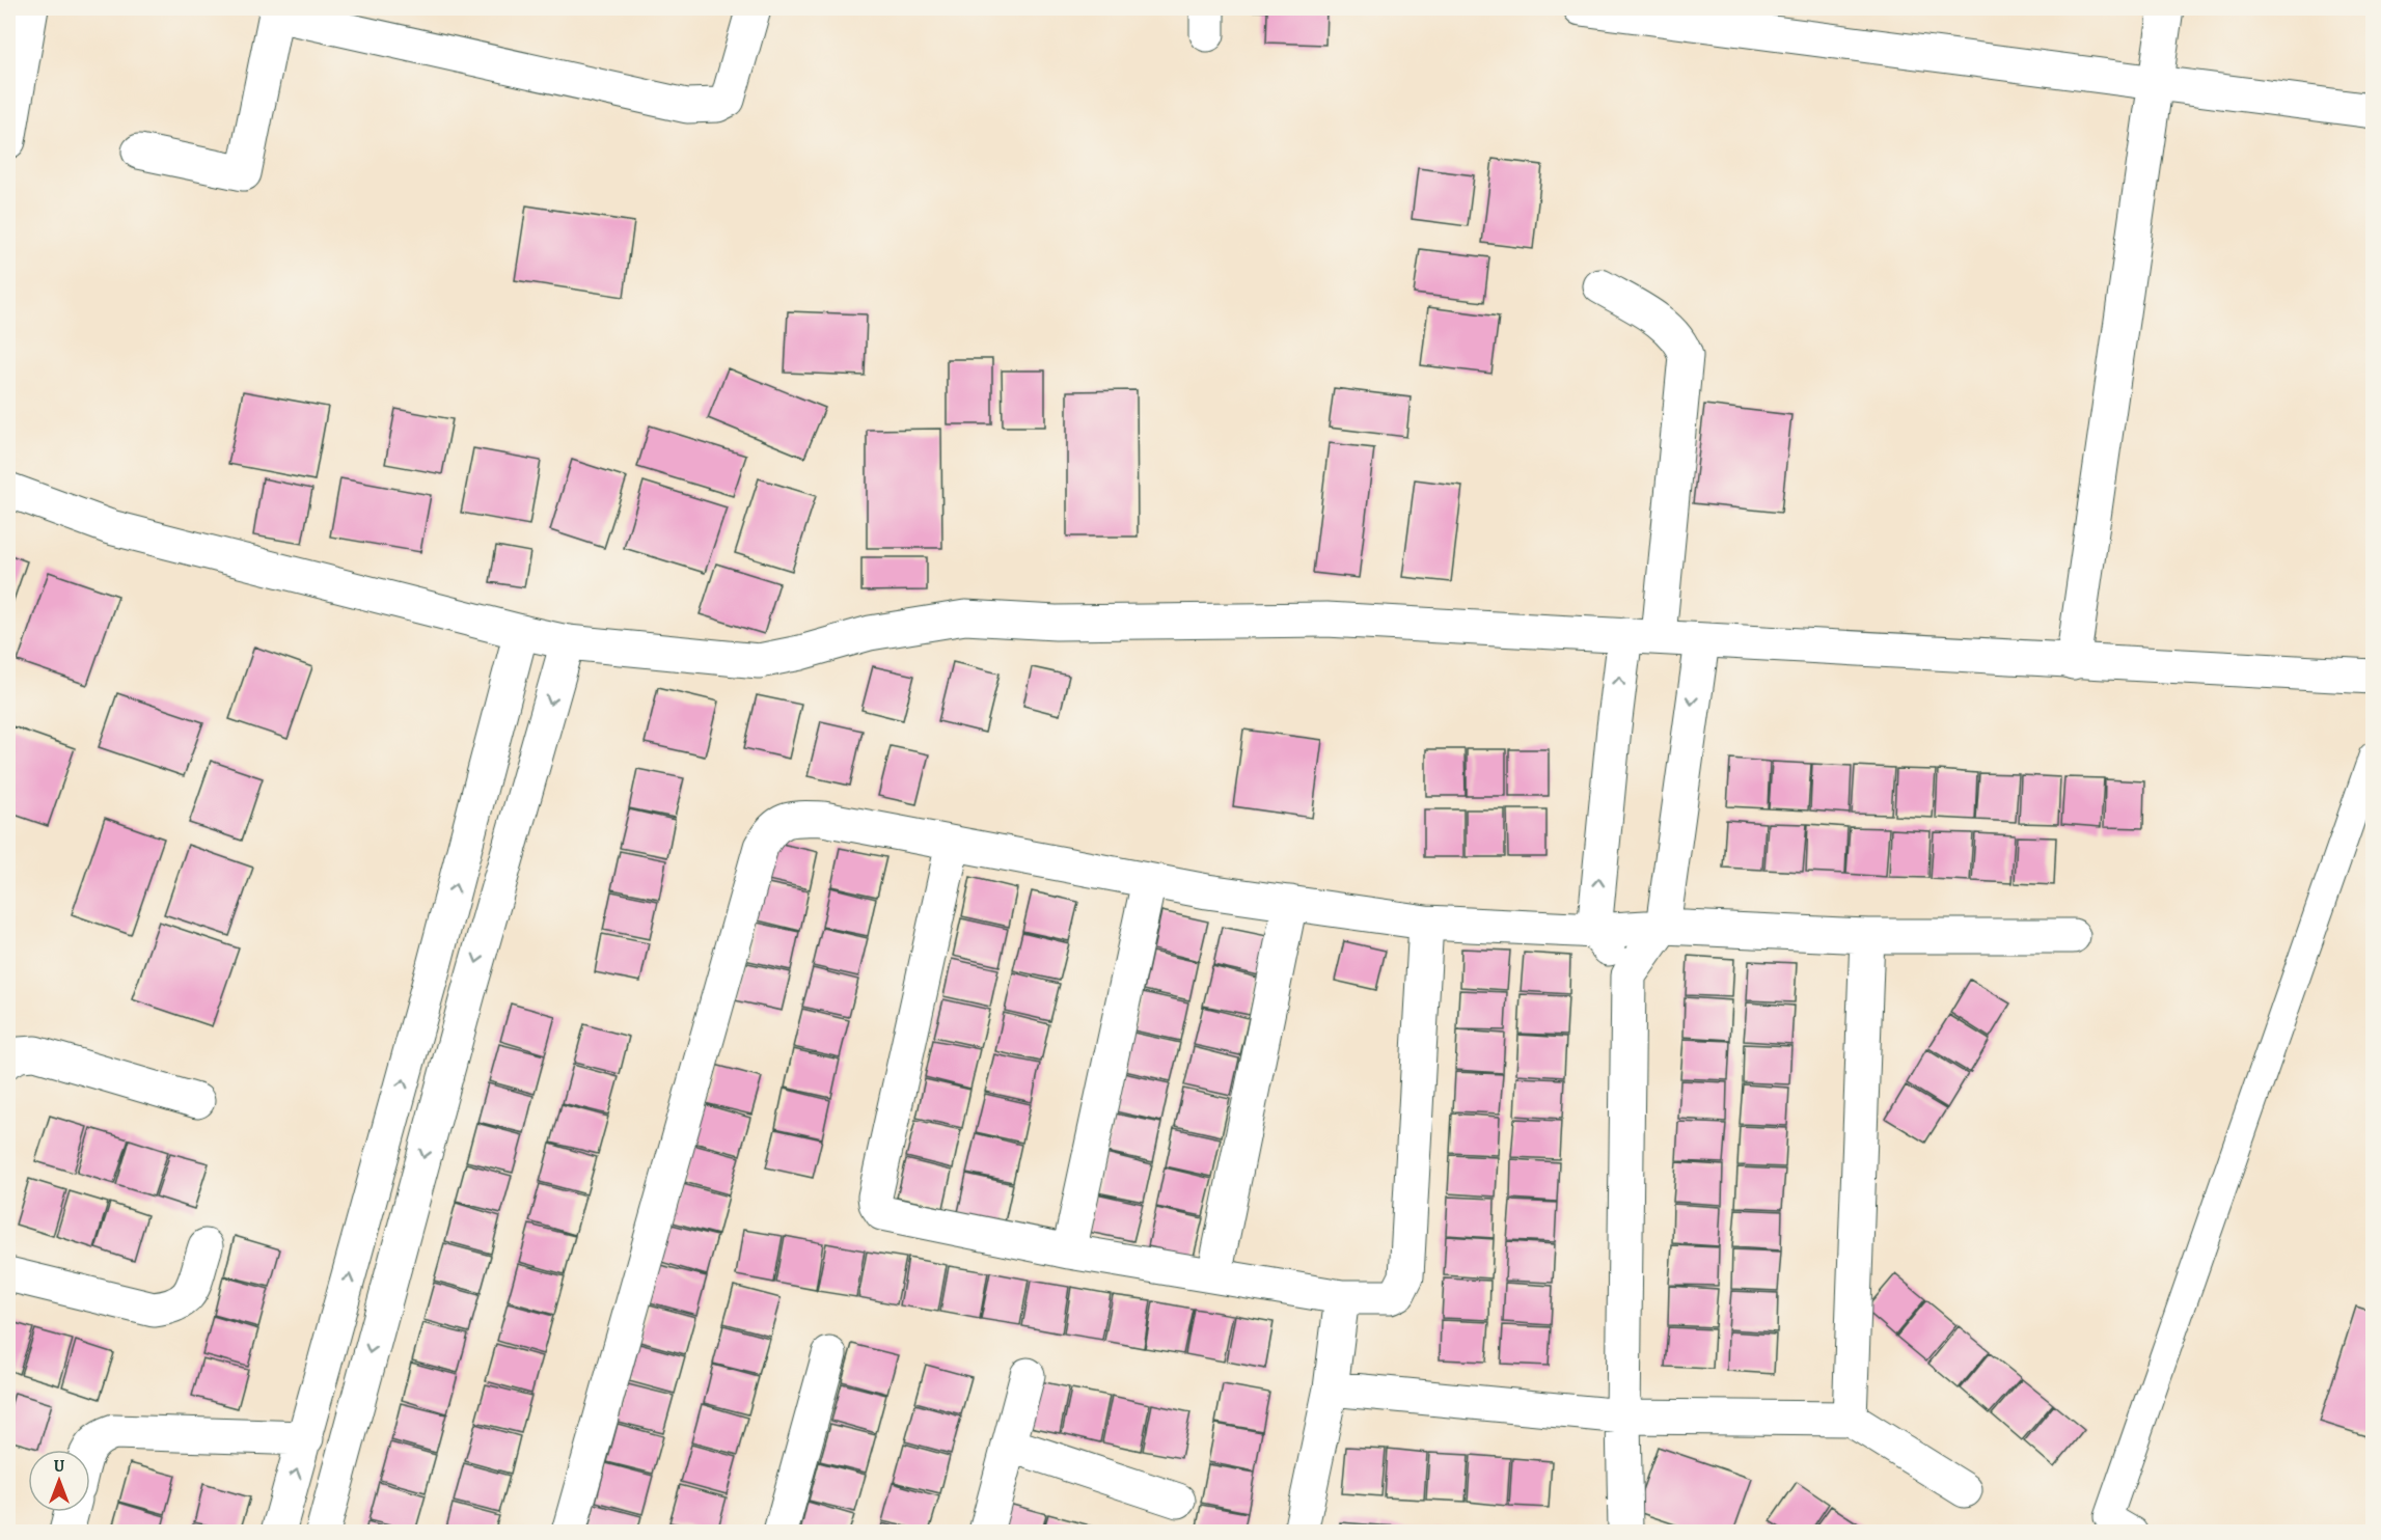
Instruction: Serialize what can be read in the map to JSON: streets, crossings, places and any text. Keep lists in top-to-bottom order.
{
  "north": "top"
}
